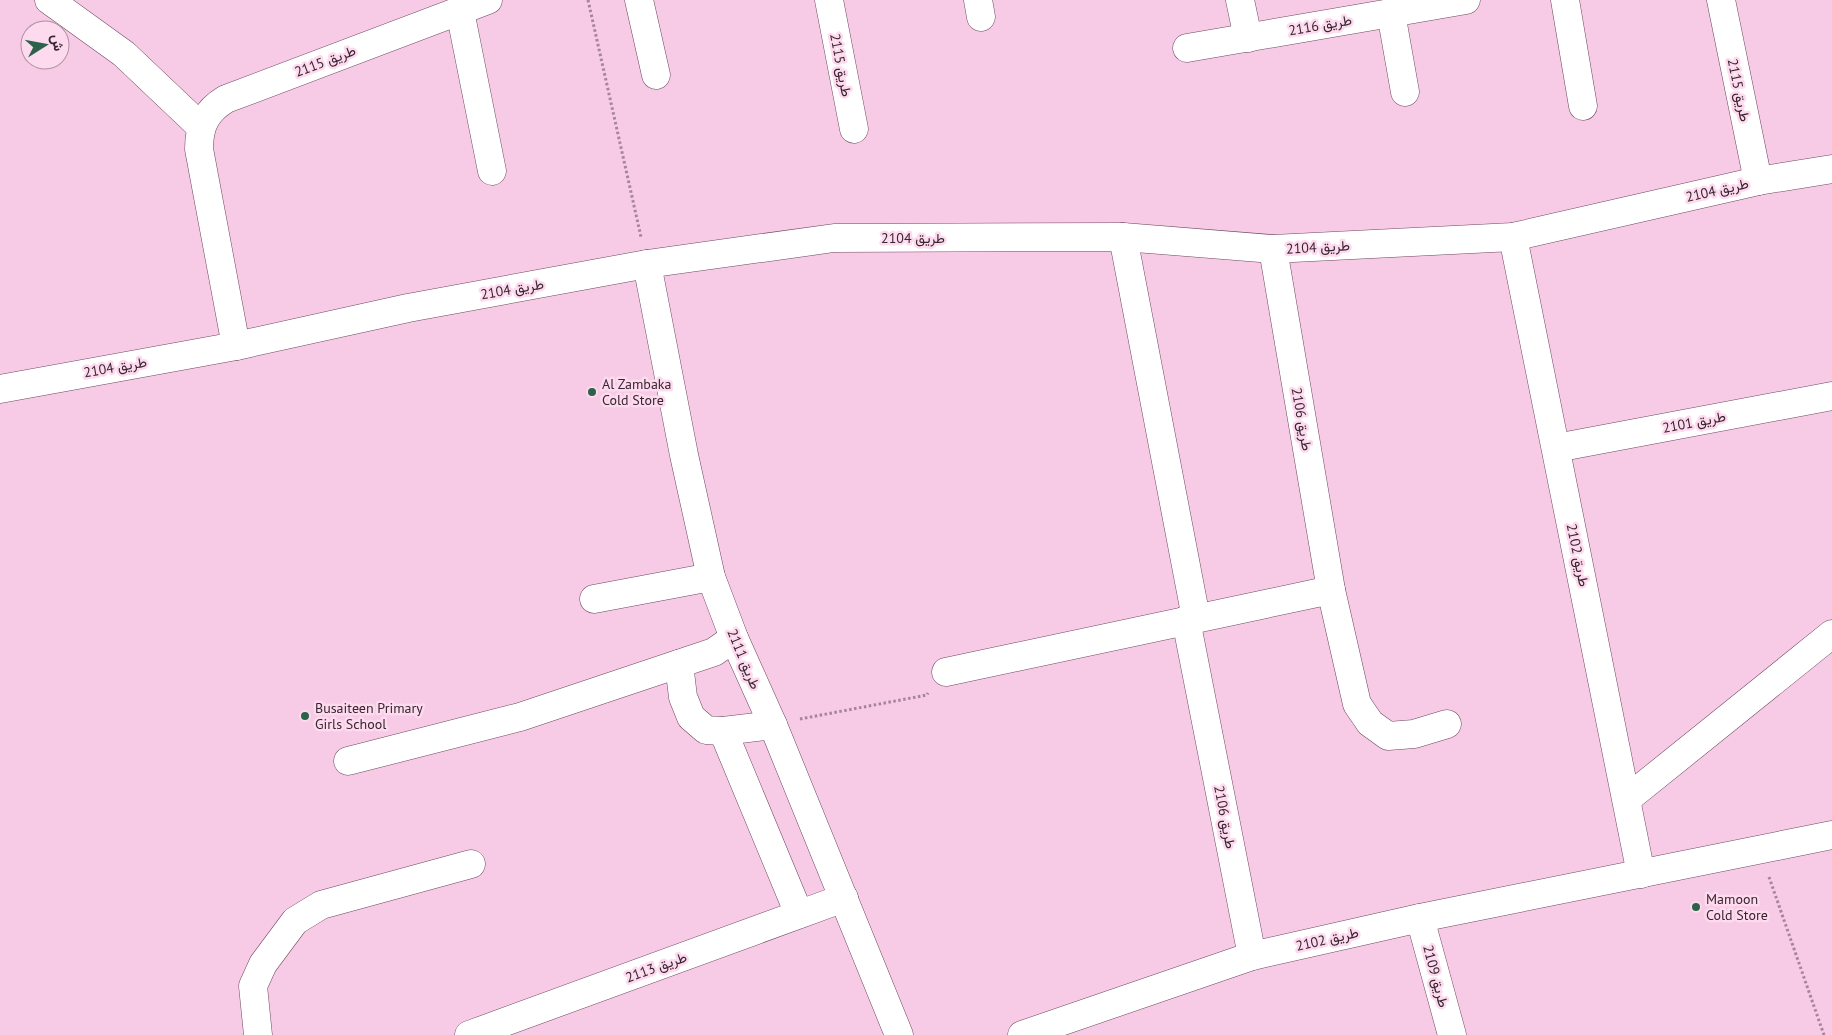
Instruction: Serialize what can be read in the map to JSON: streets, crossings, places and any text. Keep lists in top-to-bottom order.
{
  "streets": {
    "street": [
      "طريق 2116",
      "طريق 2115",
      "طريق 2104",
      "طريق 2106",
      "طريق 2101",
      "طريق 2102",
      "طريق 2111",
      "طريق 2113",
      "طريق 2109"
    ]
  },
  "crossings": [
    ["طريق 2115", "طريق 2104"],
    ["طريق 2104", "طريق 2106"],
    ["طريق 2104", "طريق 2102"],
    ["طريق 2104", "طريق 2111"],
    ["طريق 2106", "طريق 2102"],
    ["طريق 2101", "طريق 2102"],
    ["طريق 2102", "طريق 2109"],
    ["طريق 2111", "طريق 2113"]
  ],
  "places": ["Al Zambaka Cold Store", "Busaiteen Primary Girls School", "Mamoon Cold Store"],
  "north": "right"
}
